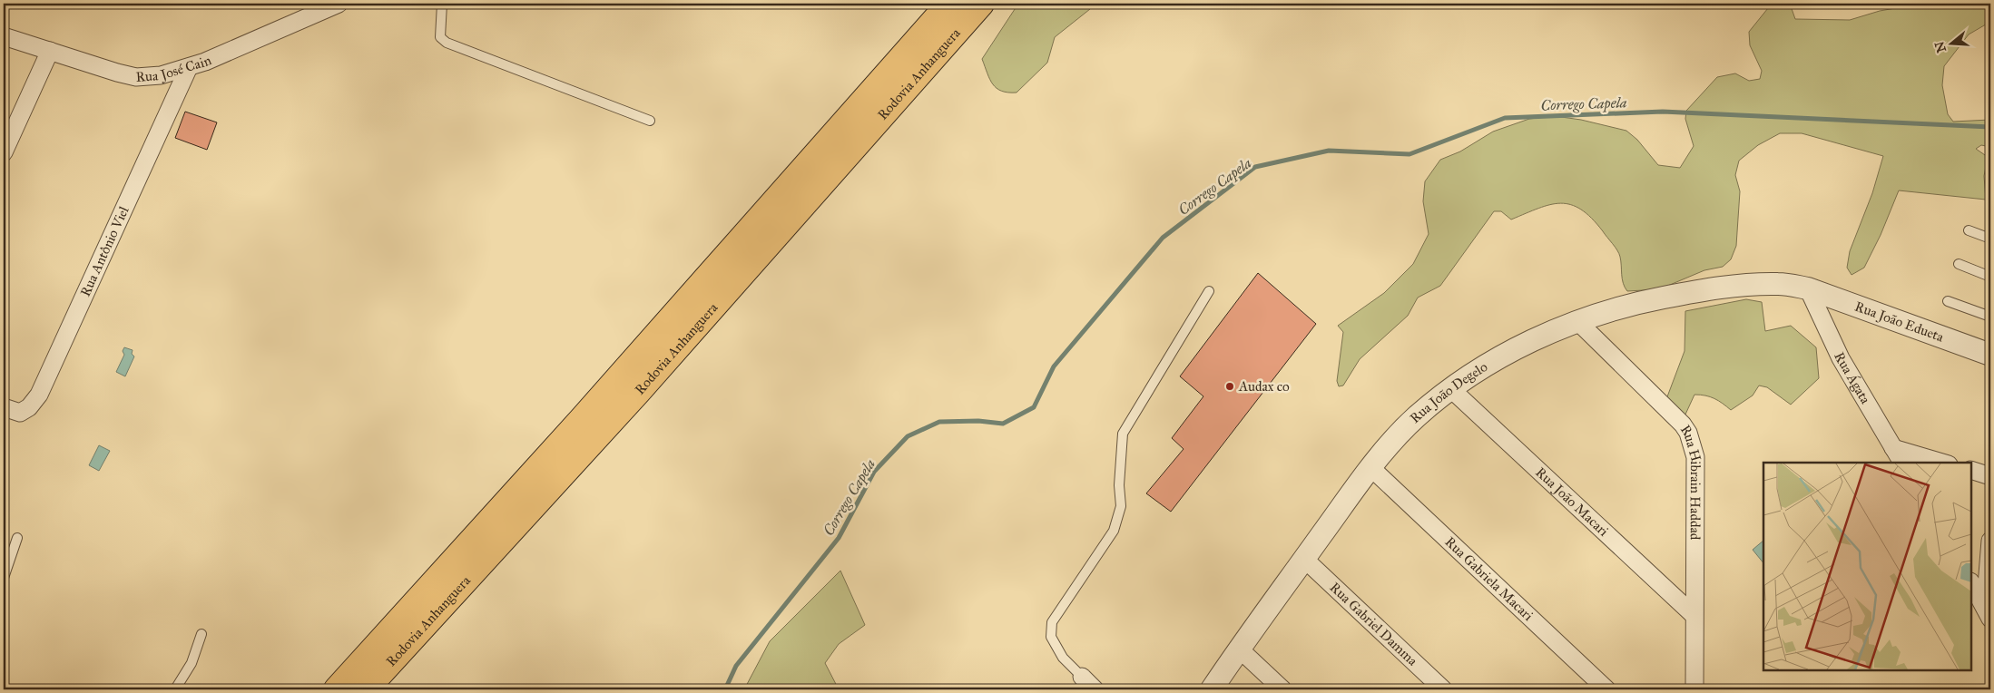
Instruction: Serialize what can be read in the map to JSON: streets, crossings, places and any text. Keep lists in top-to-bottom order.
{
  "streets": {
    "highway": ["Rodovia Anhanguera"],
    "street": [
      "Rua José Cain",
      "Rua Antônio Viel",
      "Rua João Edueta",
      "Rua Ágata",
      "Rua João Degelo",
      "Rua Hibrain Haddad",
      "Rua João Macari",
      "Rua Gabriela Macari",
      "Rua Gabriel Damma"
    ]
  },
  "crossings": [
    ["Rua José Cain", "Rua Antônio Viel"],
    ["Rua João Edueta", "Rua Ágata"],
    ["Rua João Edueta", "Rua João Degelo"],
    ["Rua Ágata", "Rua João Degelo"],
    ["Rua João Degelo", "Rua Hibrain Haddad"],
    ["Rua João Degelo", "Rua João Macari"],
    ["Rua João Degelo", "Rua Gabriela Macari"],
    ["Rua João Degelo", "Rua Gabriel Damma"],
    ["Rua Hibrain Haddad", "Rua João Macari"]
  ],
  "water": ["Corrego Capela"],
  "places": ["Audax co"],
  "north": "left"
}
